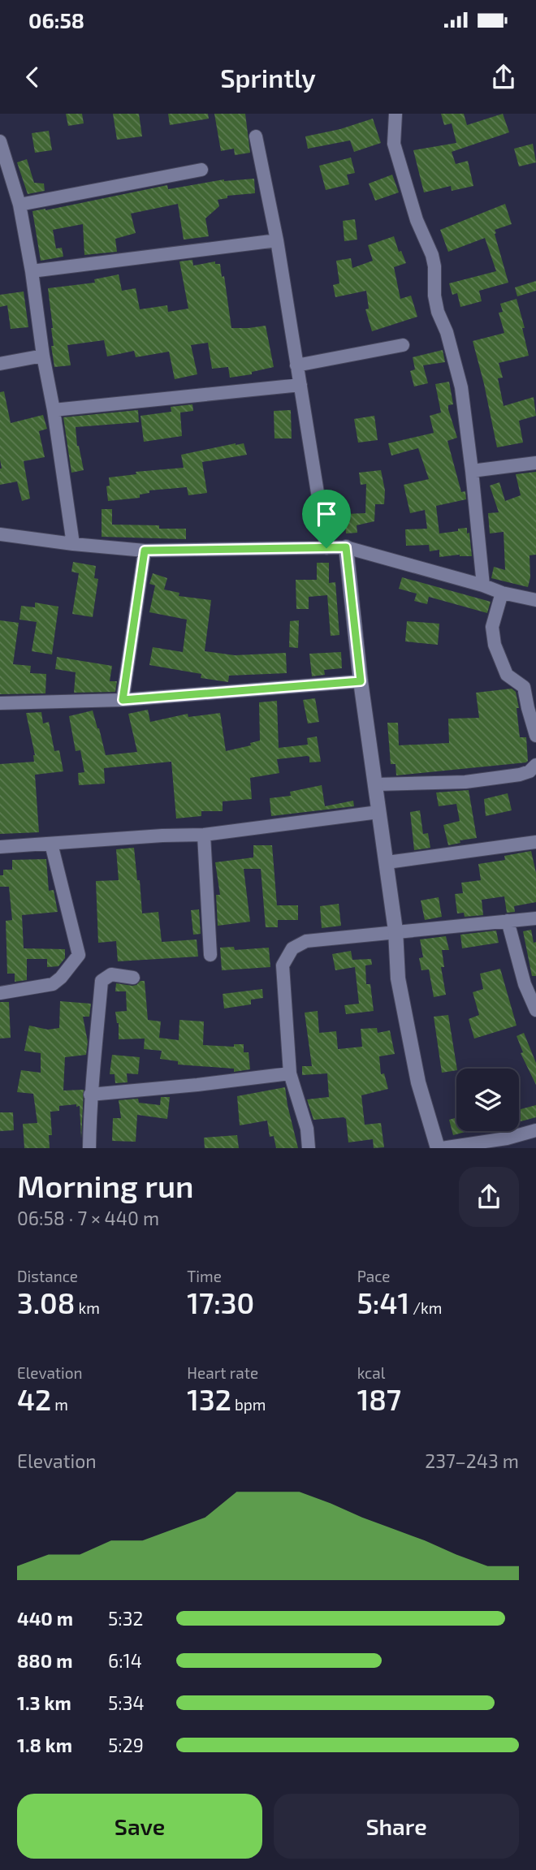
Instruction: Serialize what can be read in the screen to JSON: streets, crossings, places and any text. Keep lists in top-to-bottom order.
{
  "page": {
    "status": "06:58",
    "header": "Sprintly",
    "heading": ["Morning run", "06:58 · 7 × 440 m"],
    "stats": [
      ["Distance", "3.08 km"],
      ["Time", "17:30"],
      ["Pace", "5:41 /km"],
      ["Elevation", "42 m"],
      ["Heart rate", "132 bpm"],
      ["kcal", "187"]
    ],
    "chart": ["Elevation", "237–243 m"],
    "list": [
      {
        "name": "440 m",
        "note": "5:32"
      },
      {
        "name": "880 m",
        "note": "6:14"
      },
      {
        "name": "1.3 km",
        "note": "5:34"
      },
      {
        "name": "1.8 km",
        "note": "5:29"
      }
    ],
    "buttons": ["Save", "Share"]
  }
}
